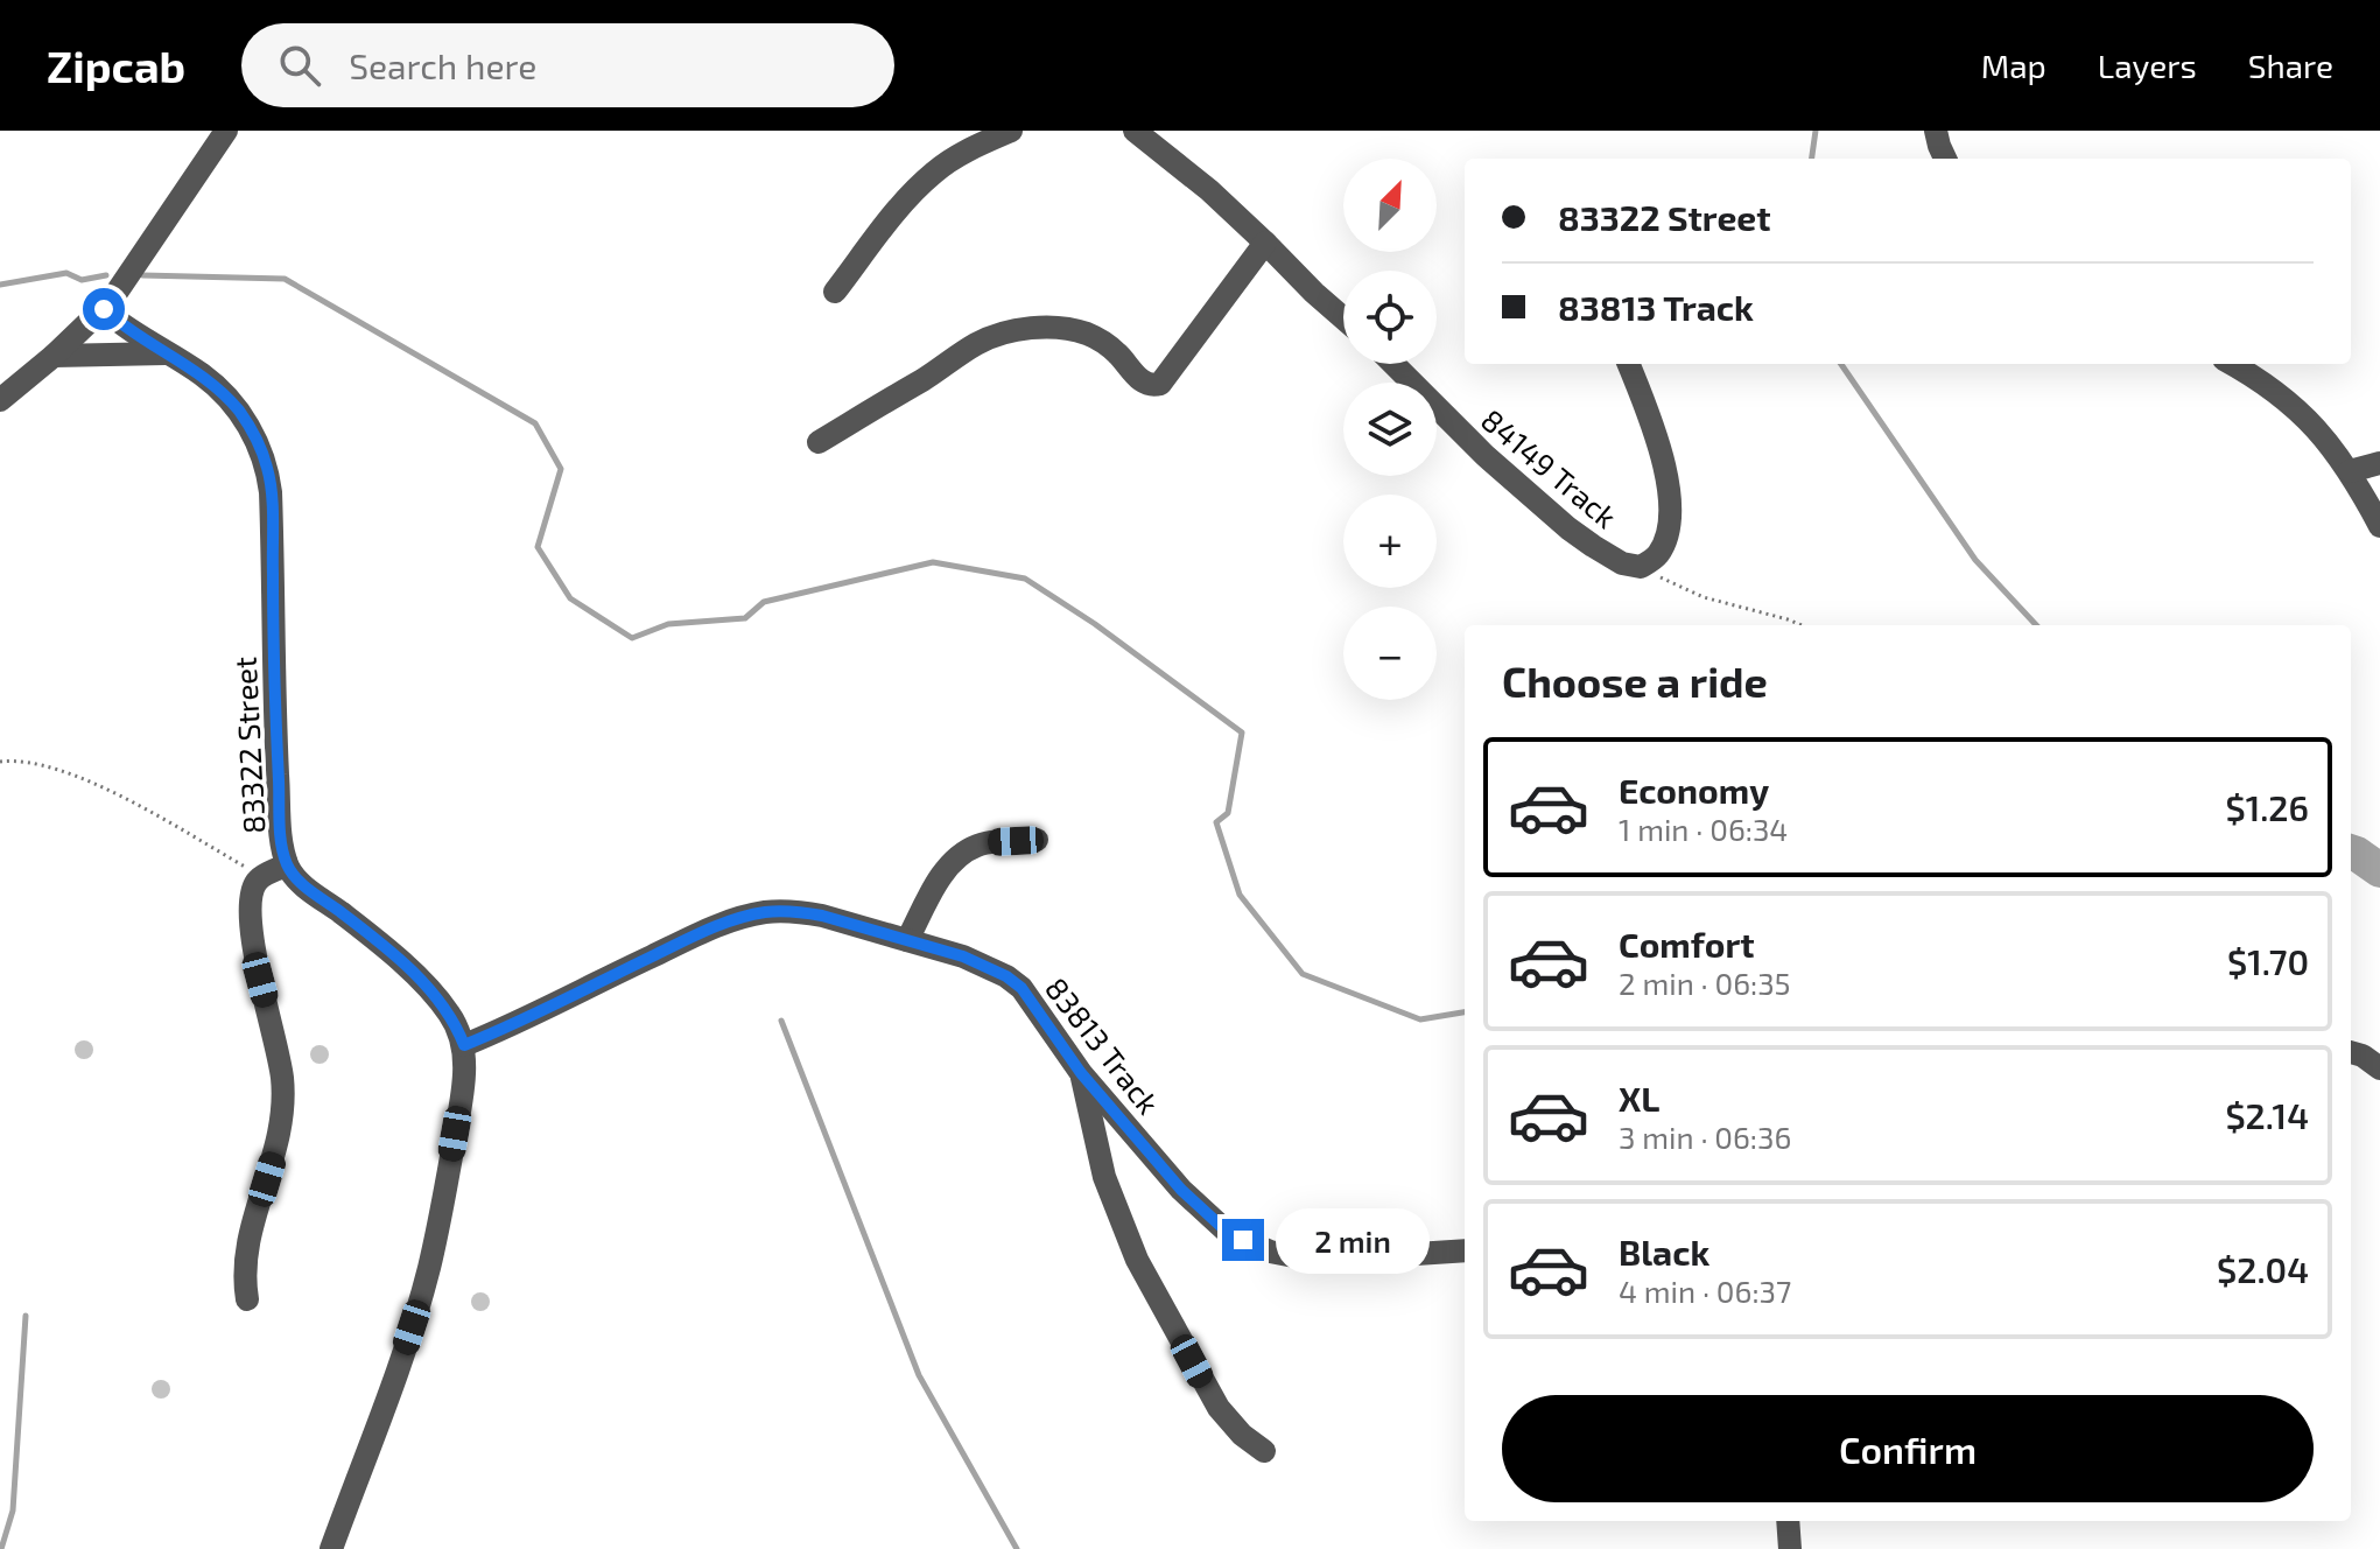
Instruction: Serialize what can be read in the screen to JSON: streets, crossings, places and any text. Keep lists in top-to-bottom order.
{
  "streets": {
    "street": ["84149 Track", "83322 Street", "83813 Track"]
  },
  "crossings": [
    ["83322 Street", "83813 Track"]
  ],
  "north": "top right",
  "page": {
    "header": "Zipcab",
    "search": "Search here",
    "nav": ["Map", "Layers", "Share"],
    "map_buttons": ["+", "−"],
    "banner": ["83322 Street", "83813 Track"],
    "heading": "Choose a ride",
    "list": [
      {
        "name": "Economy",
        "note": "1 min · 06:34",
        "value": "$1.26"
      },
      {
        "name": "Comfort",
        "note": "2 min · 06:35",
        "value": "$1.70"
      },
      {
        "name": "XL",
        "note": "3 min · 06:36",
        "value": "$2.14"
      },
      {
        "name": "Black",
        "note": "4 min · 06:37",
        "value": "$2.04"
      }
    ],
    "bubble": "2 min",
    "buttons": "Confirm"
  }
}
